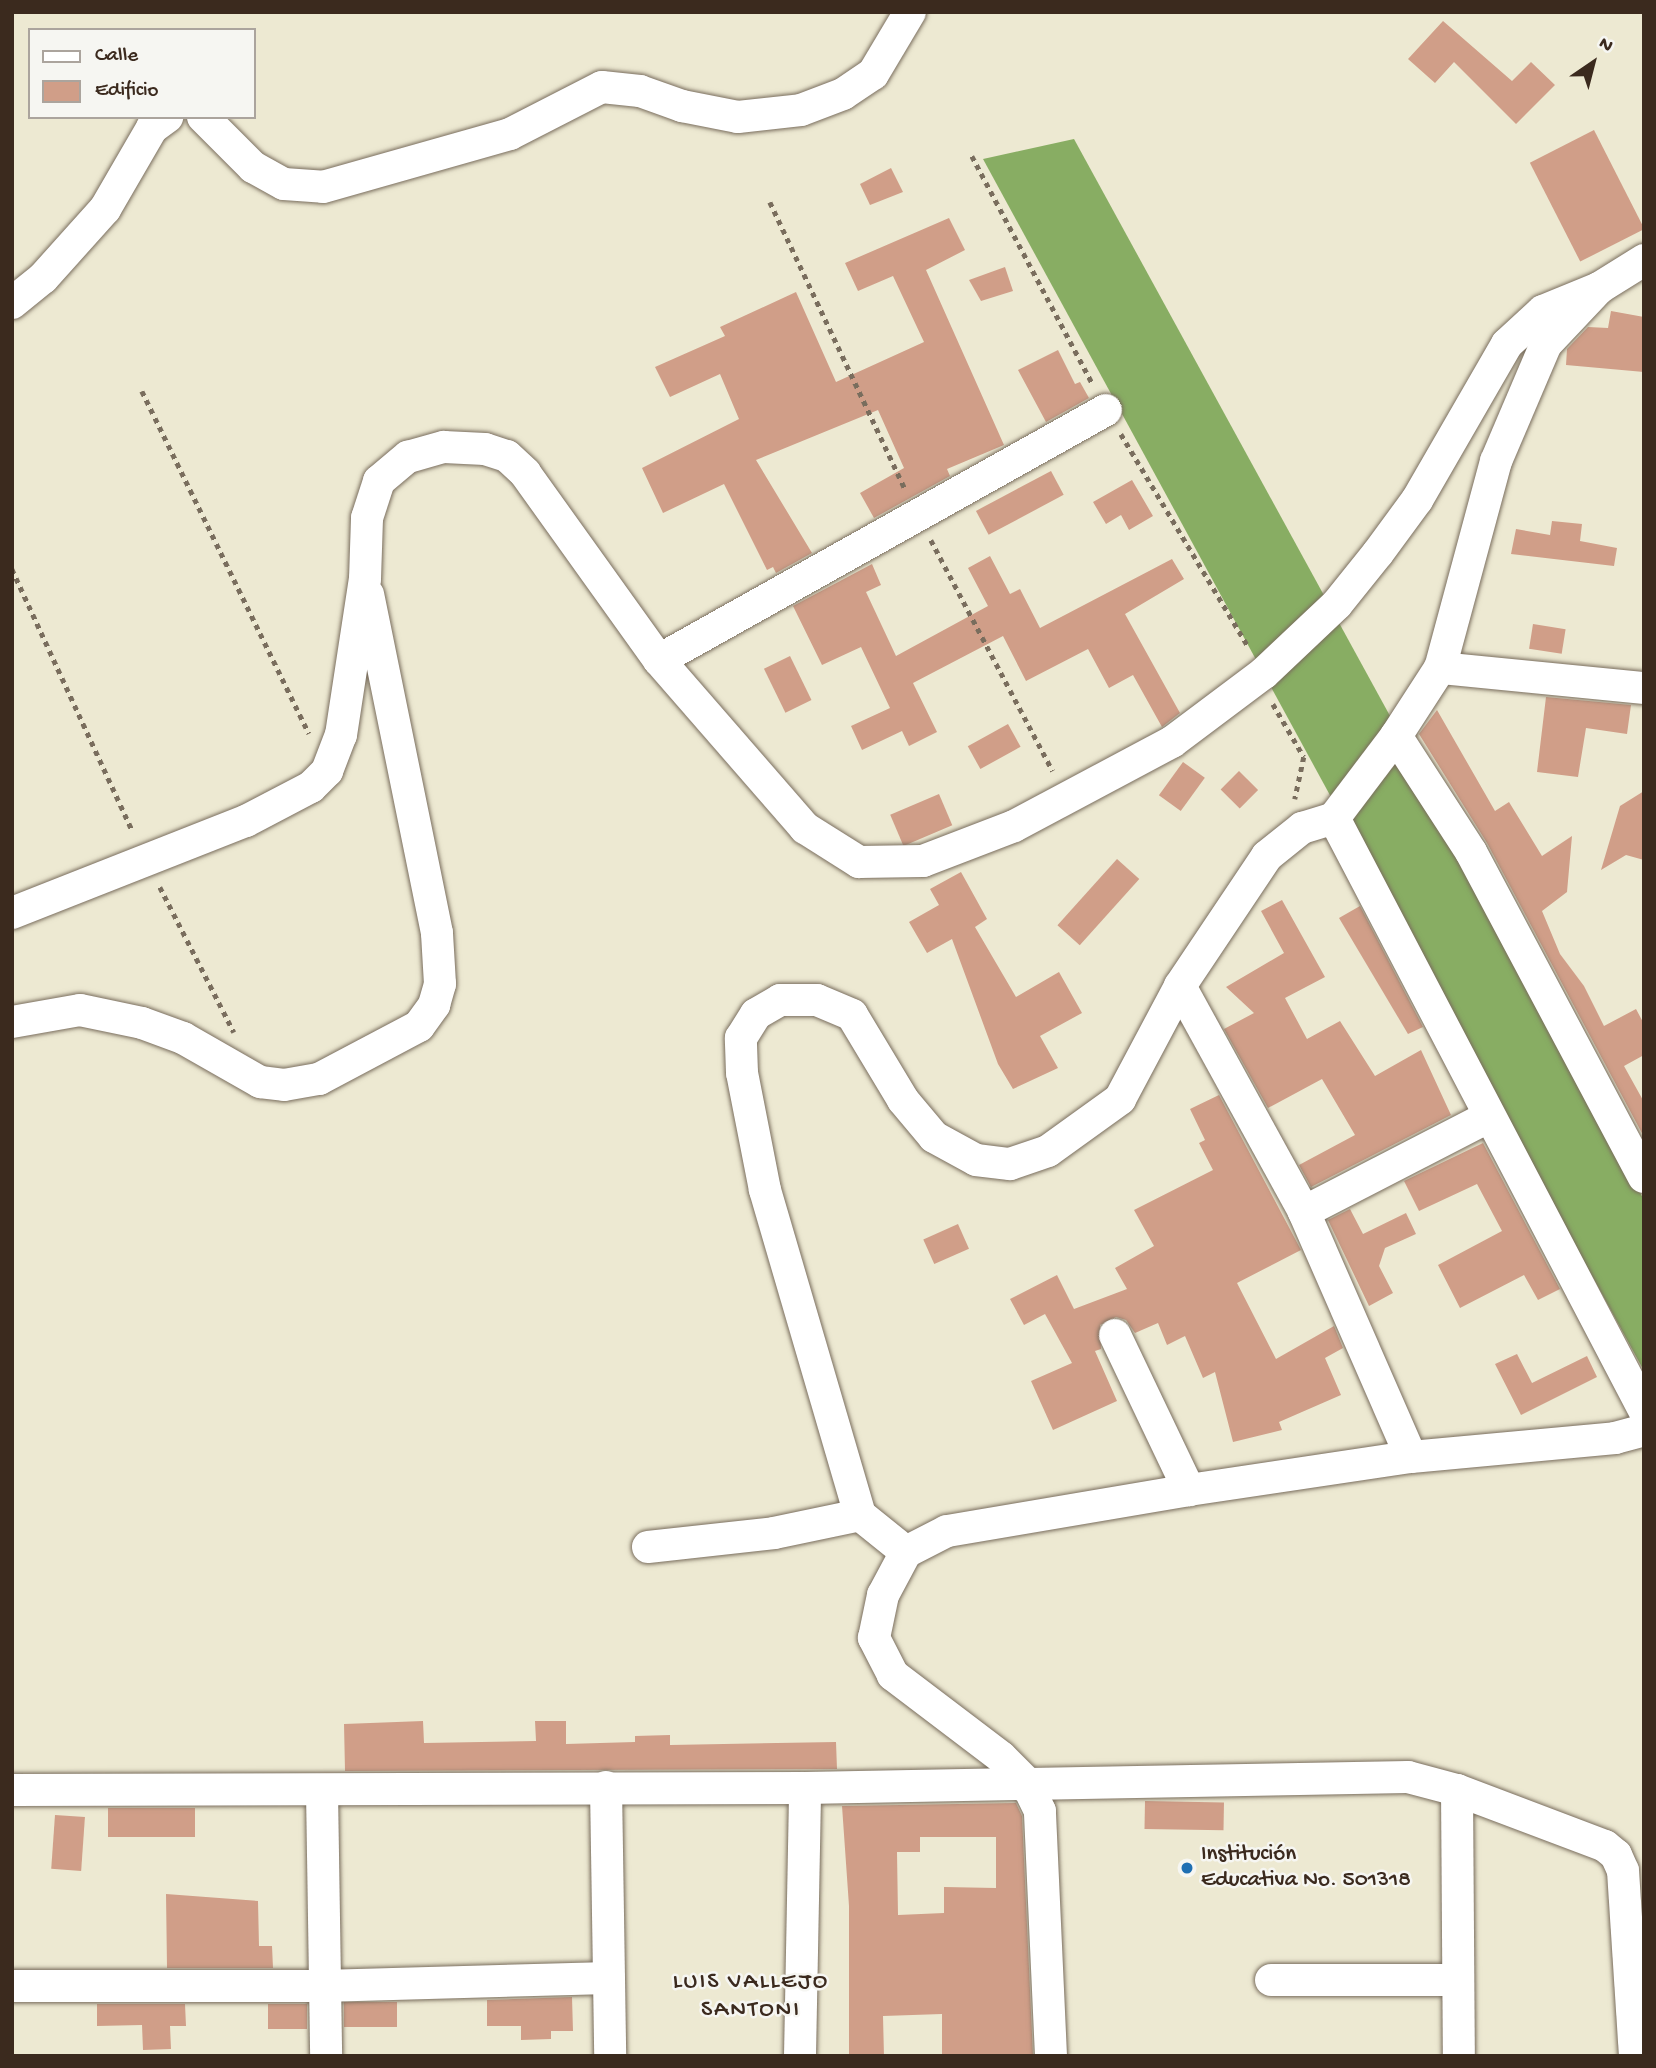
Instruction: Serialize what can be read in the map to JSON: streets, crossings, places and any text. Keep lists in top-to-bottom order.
{
  "districts": ["LUIS VALLEJO SANTONI"],
  "places": ["Institución Educativa No. 501318"],
  "legend": ["Calle", "Edificio"],
  "north": "top right"
}
